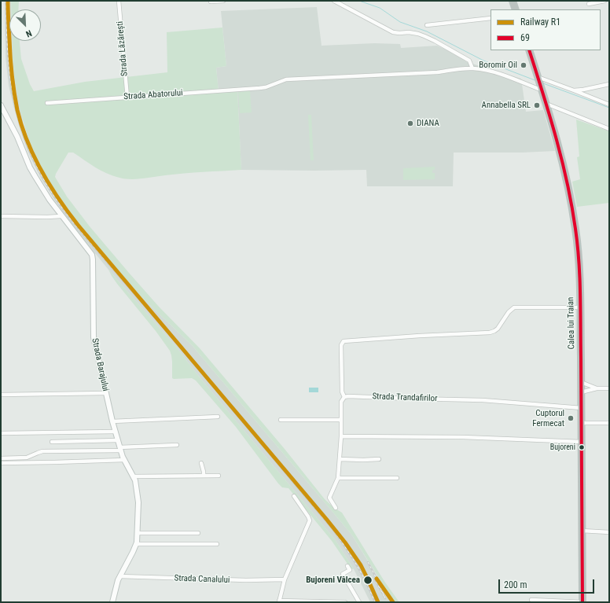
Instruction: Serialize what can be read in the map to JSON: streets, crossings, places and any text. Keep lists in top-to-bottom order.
{
  "streets": {
    "highway": ["Calea lui Traian"],
    "street": [
      "Strada Lăzărești",
      "Strada Abatorului",
      "Strada Barajului",
      "Strada Trandafirilor",
      "Strada Canalului"
    ]
  },
  "crossings": [
    ["Strada Lăzărești", "Strada Abatorului"],
    ["Strada Abatorului", "Calea lui Traian"],
    ["Calea lui Traian", "Strada Trandafirilor"],
    ["Strada Barajului", "Strada Canalului"]
  ],
  "places": [
    "Boromir Oil",
    "Annabella SRL",
    "DIANA",
    "Cuptorul Fermecat",
    "Bujoreni",
    "Bujoreni Vâlcea"
  ],
  "lines": ["rail line R1", "transit line 69"],
  "legend": ["Railway R1", "69"],
  "scale_bar": "200 m",
  "north": "bottom right"
}
